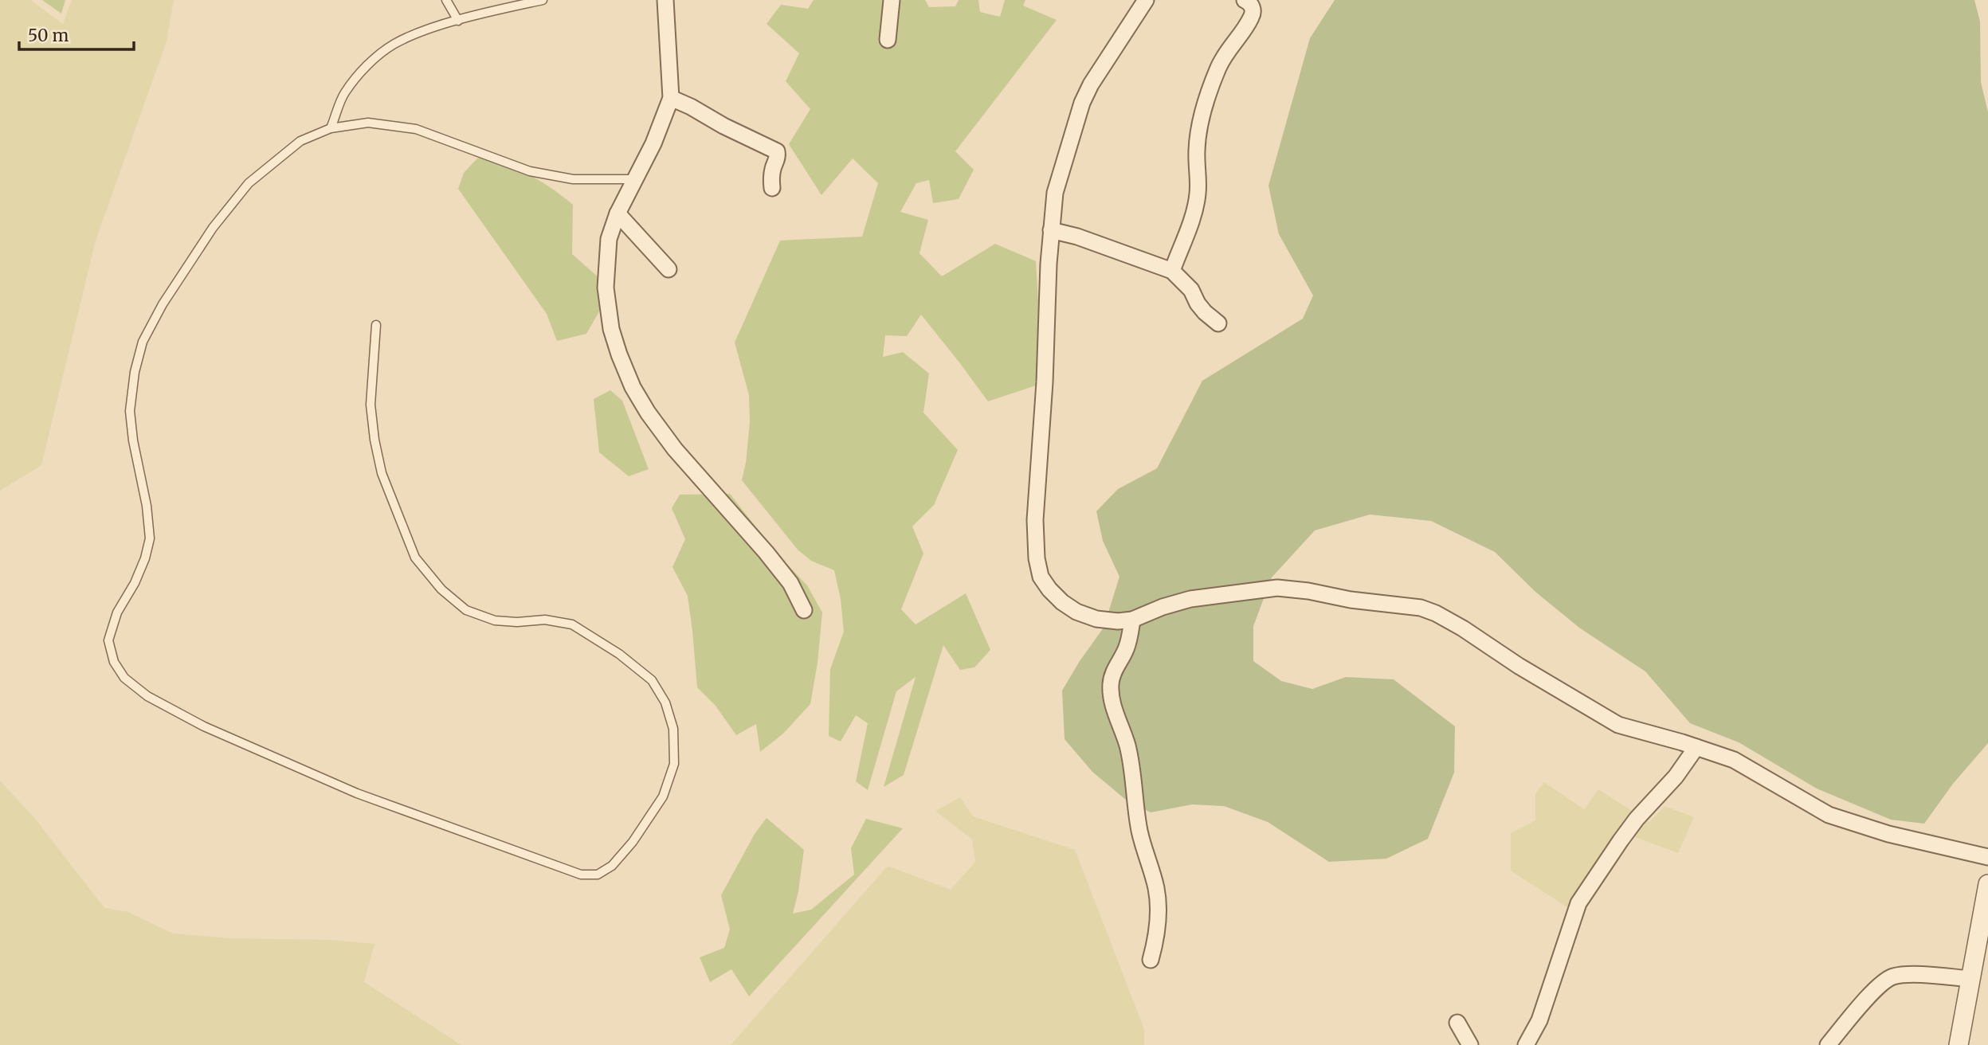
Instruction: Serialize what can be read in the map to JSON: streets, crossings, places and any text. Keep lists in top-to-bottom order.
{
  "scale_bar": "50 m"
}
